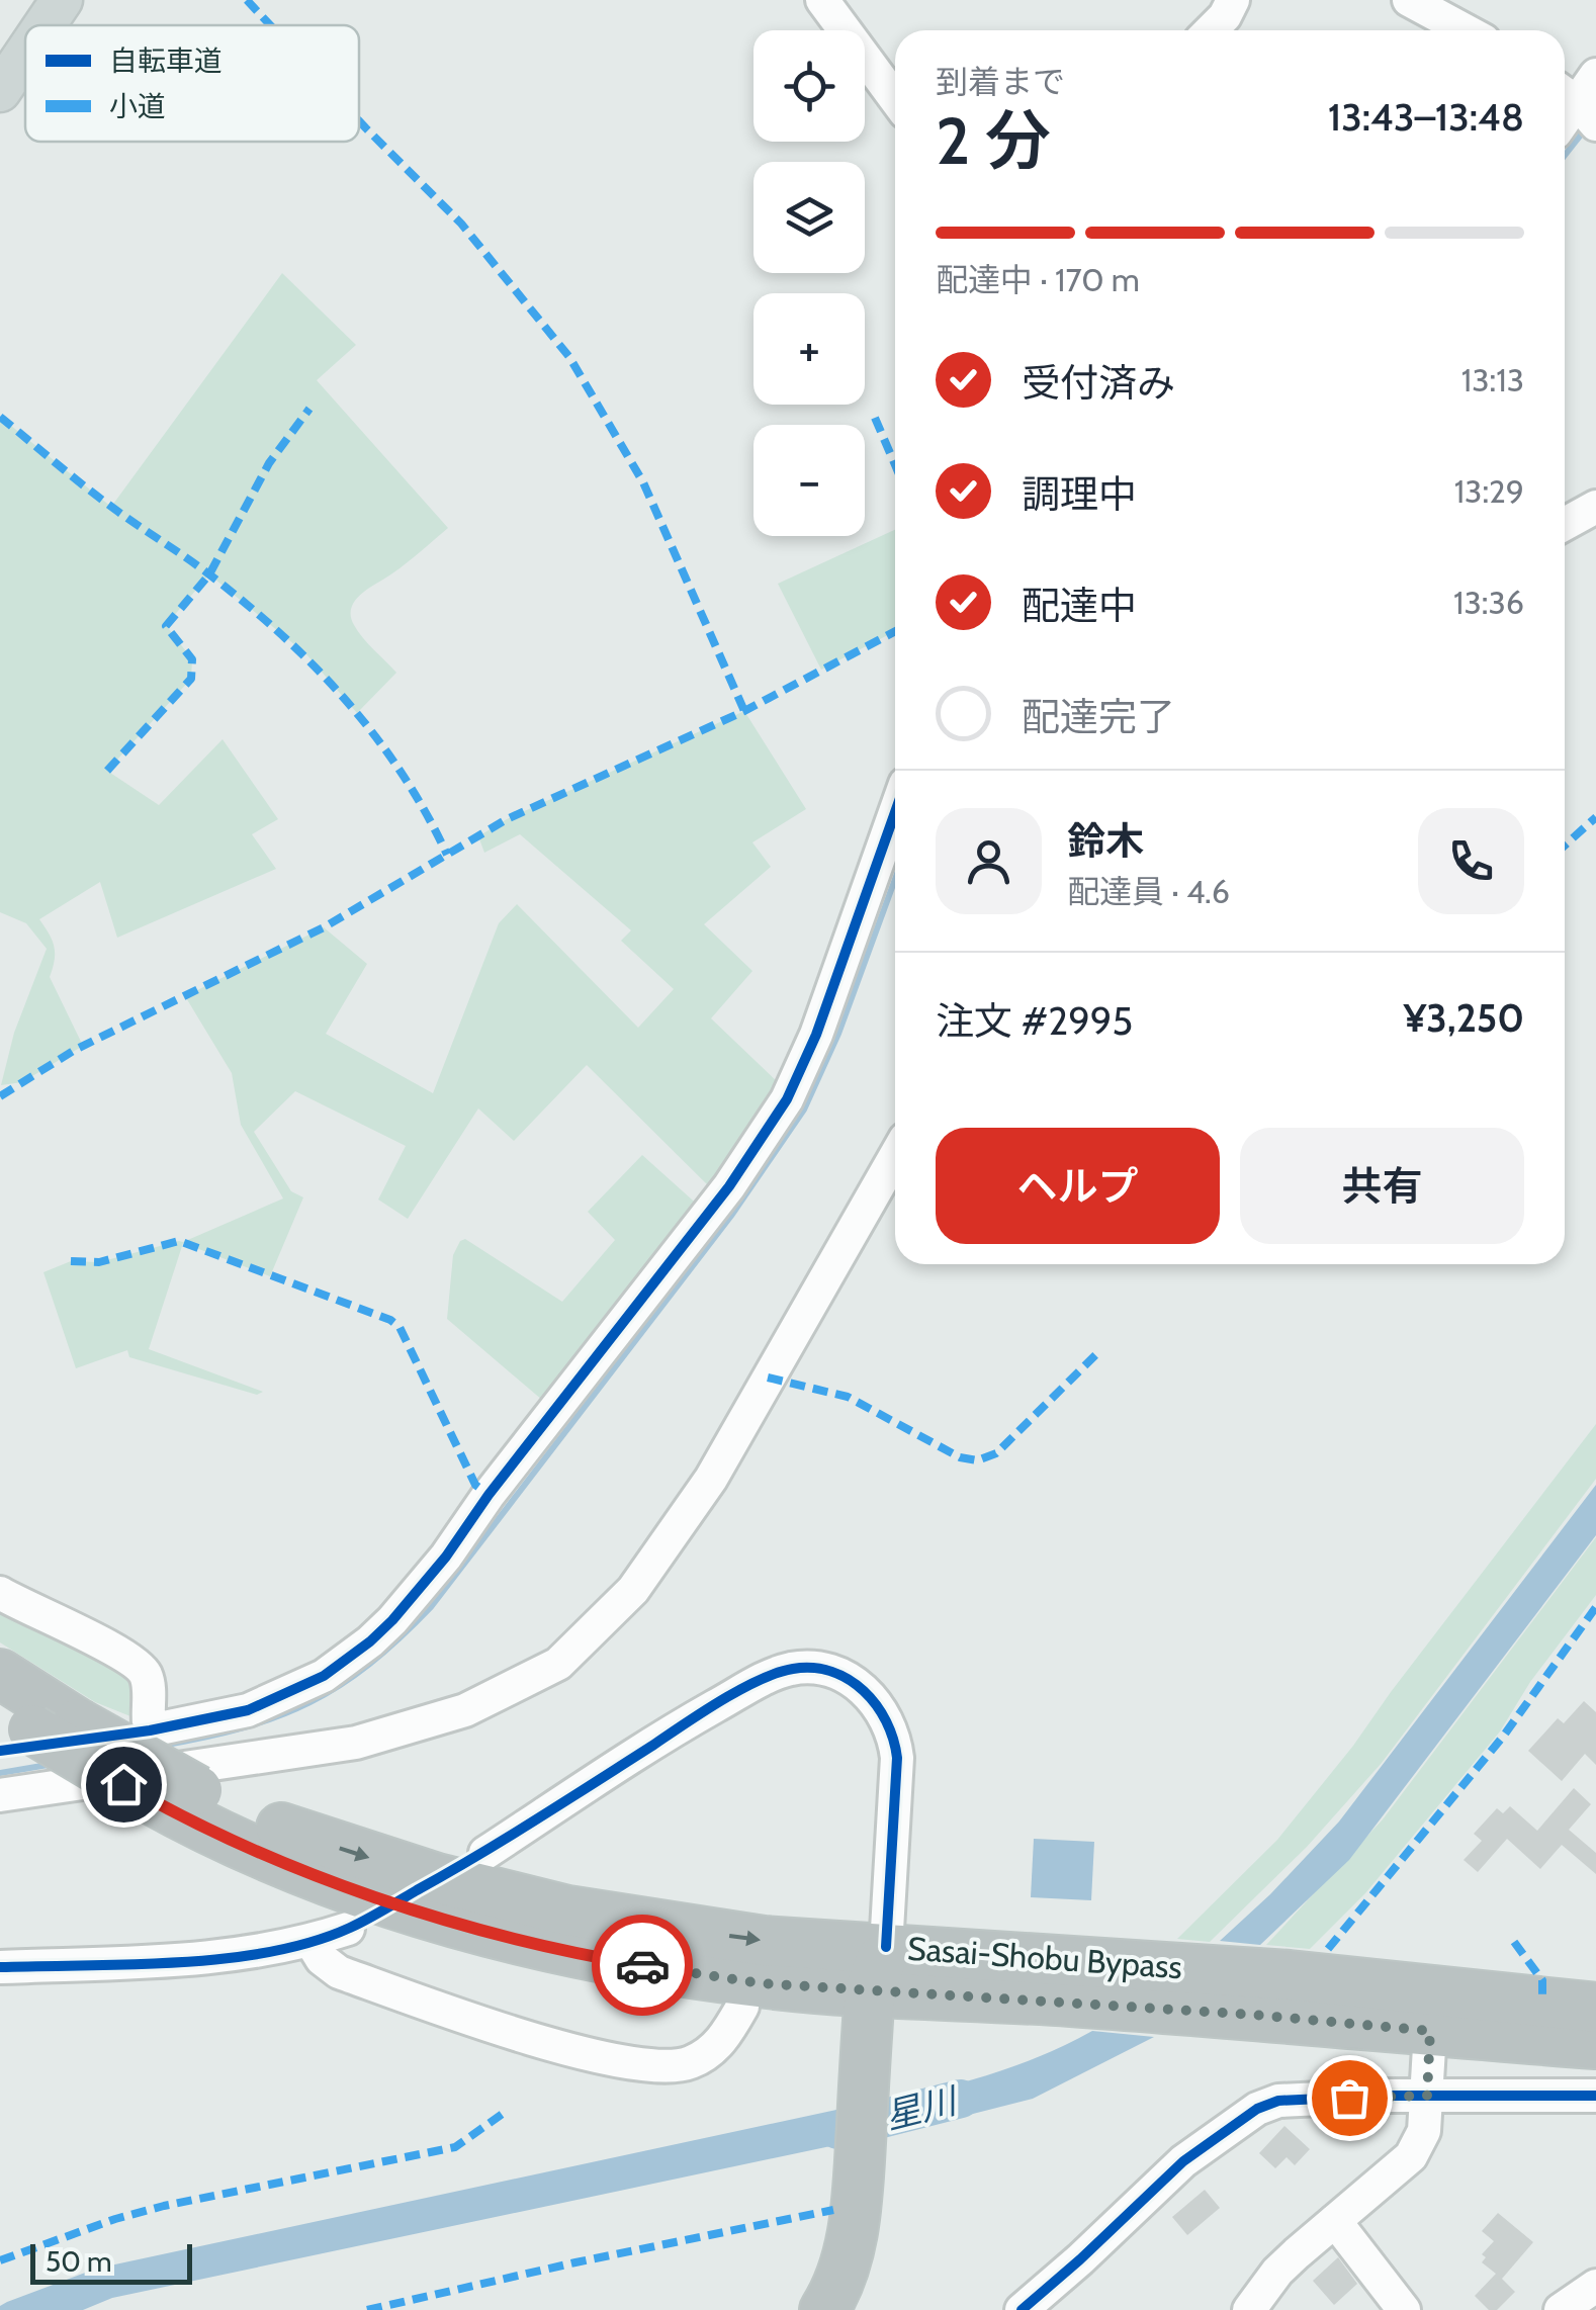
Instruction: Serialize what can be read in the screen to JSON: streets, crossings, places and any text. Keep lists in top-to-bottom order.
{
  "streets": {
    "highway": ["Sasai-Shobu Bypass"]
  },
  "water": ["星川"],
  "legend": ["自転車道", "小道"],
  "scale_bar": "50 m",
  "page": {
    "map_buttons": ["+", "−"],
    "heading": ["2 分", "到着まで", "13:43–13:48"],
    "panel": [
      "鈴木",
      "配達員 · 4.6",
      "注文 #2995",
      "¥3,250"
    ],
    "bar": "配達中 · 170 m",
    "list": [
      ["受付済み", "13:13"],
      ["調理中", "13:29"],
      ["配達中", "13:36"],
      "配達完了"
    ],
    "buttons": ["ヘルプ", "共有"],
    "scale": "50 m"
  }
}
